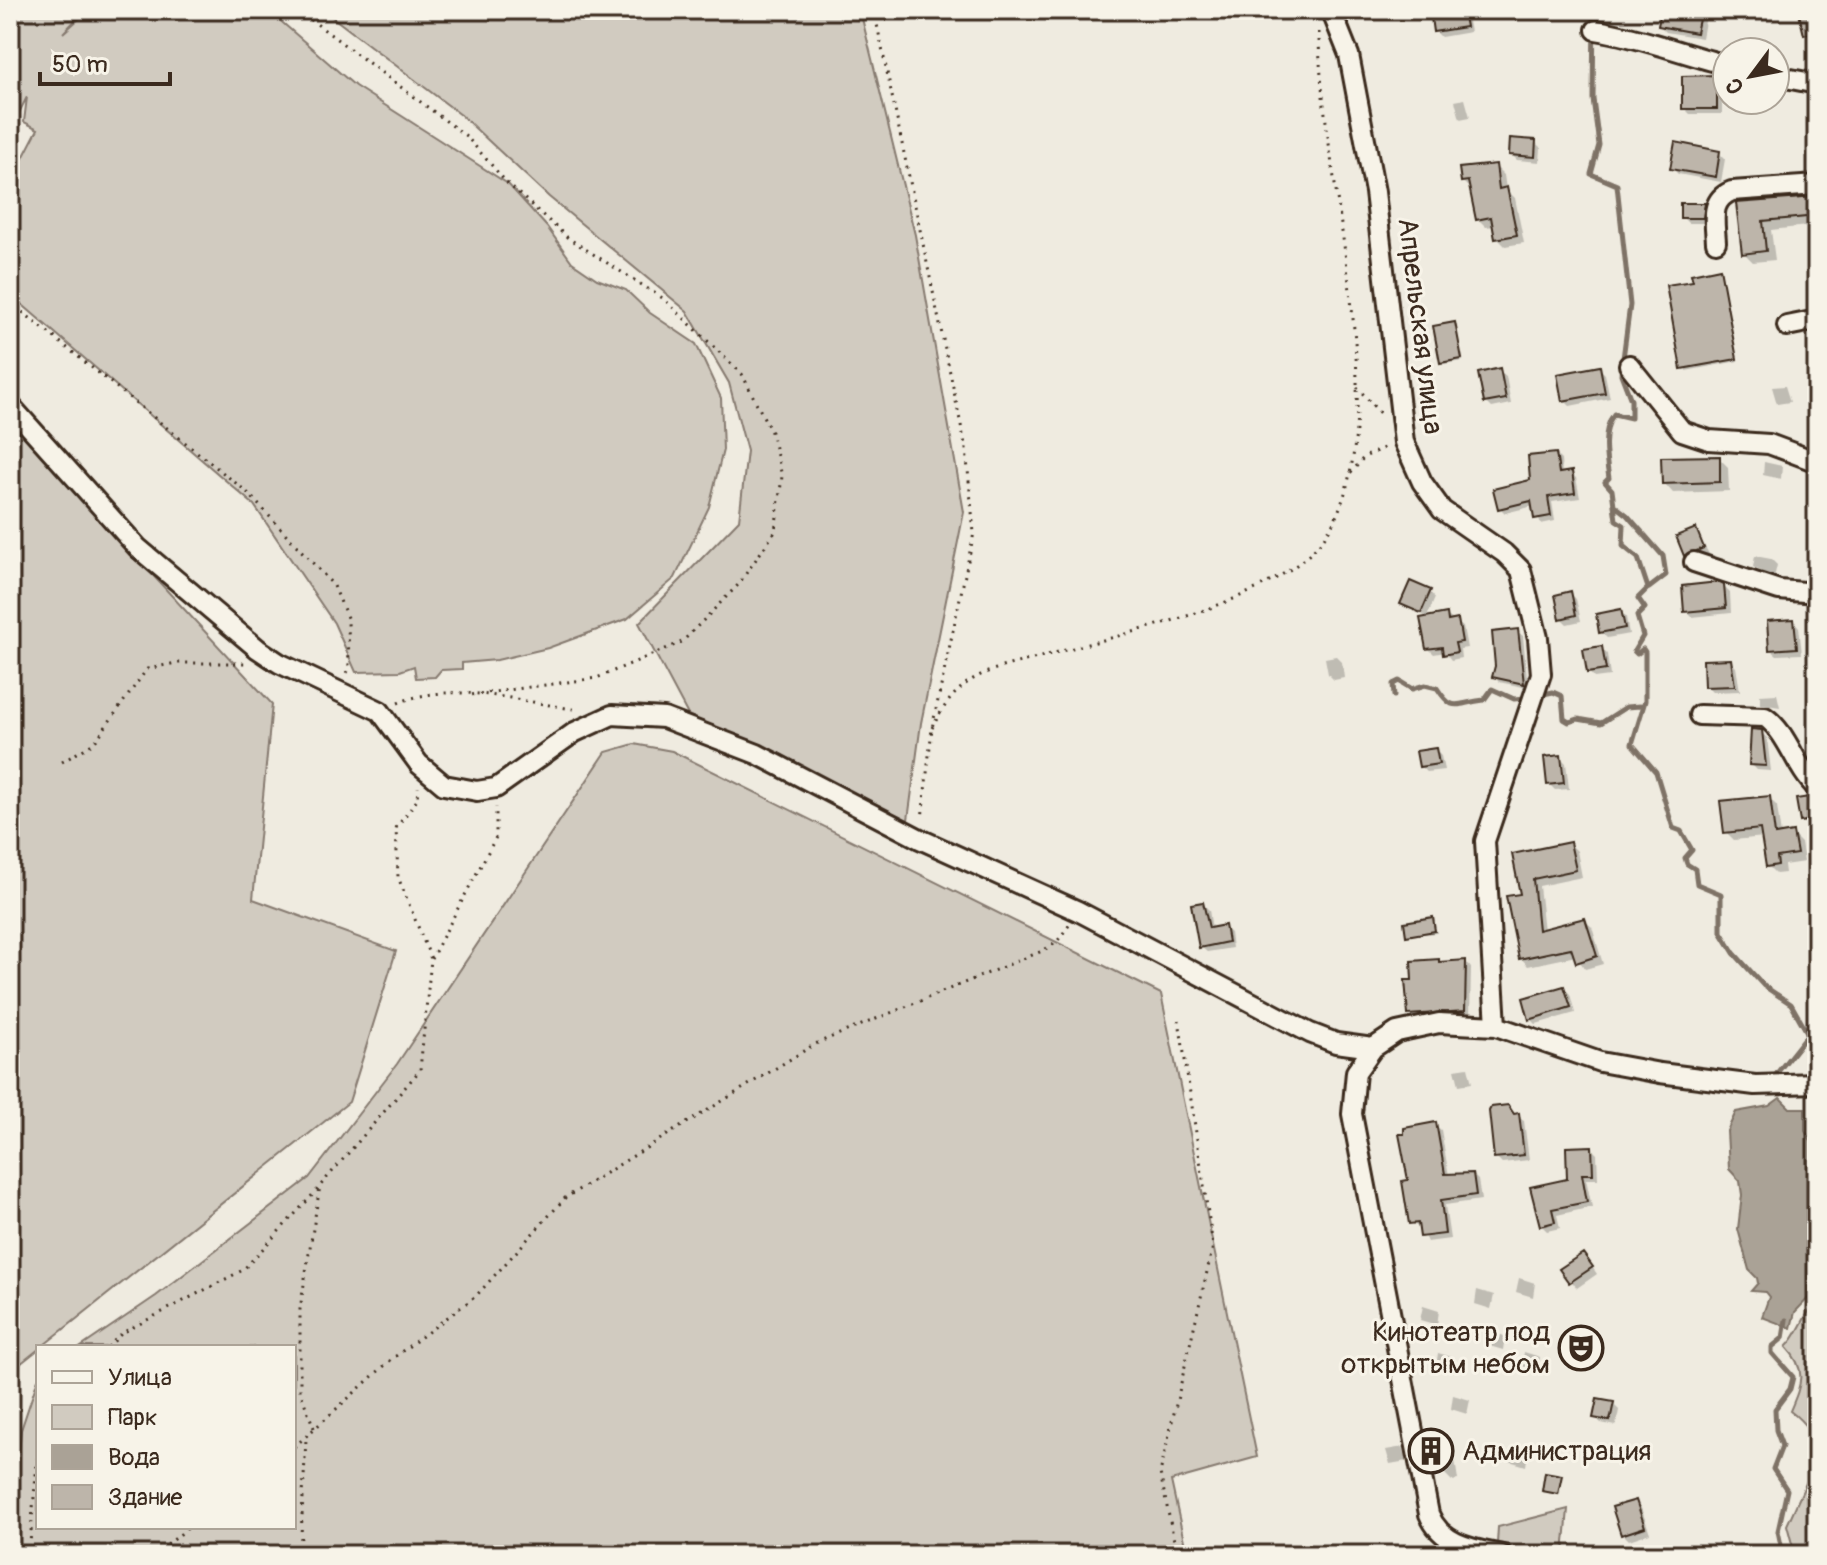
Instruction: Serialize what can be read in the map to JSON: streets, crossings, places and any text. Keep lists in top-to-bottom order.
{
  "streets": {
    "street": ["Апрельская улица"]
  },
  "places": {
    "theatre": ["Кинотеатр под открытым небом"],
    "building": ["Администрация"]
  },
  "legend": [
    "Улица",
    "Парк",
    "Вода",
    "Здание"
  ],
  "scale_bar": "50 m",
  "north": "bottom left"
}
